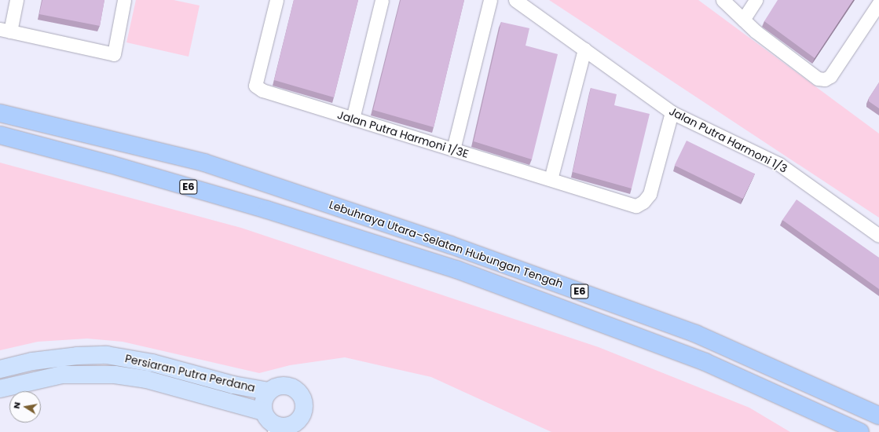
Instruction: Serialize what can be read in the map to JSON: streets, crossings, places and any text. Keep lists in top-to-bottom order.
{
  "streets": {
    "highway": ["E6", "Lebuhraya Utara–Selatan Hubungan Tengah"],
    "main road": ["Persiaran Putra Perdana"],
    "street": ["Jalan Putra Harmoni 1/3E", "Jalan Putra Harmoni 1/3"]
  },
  "crossings": [
    ["Jalan Putra Harmoni 1/3E", "Jalan Putra Harmoni 1/3"]
  ],
  "north": "left"
}
